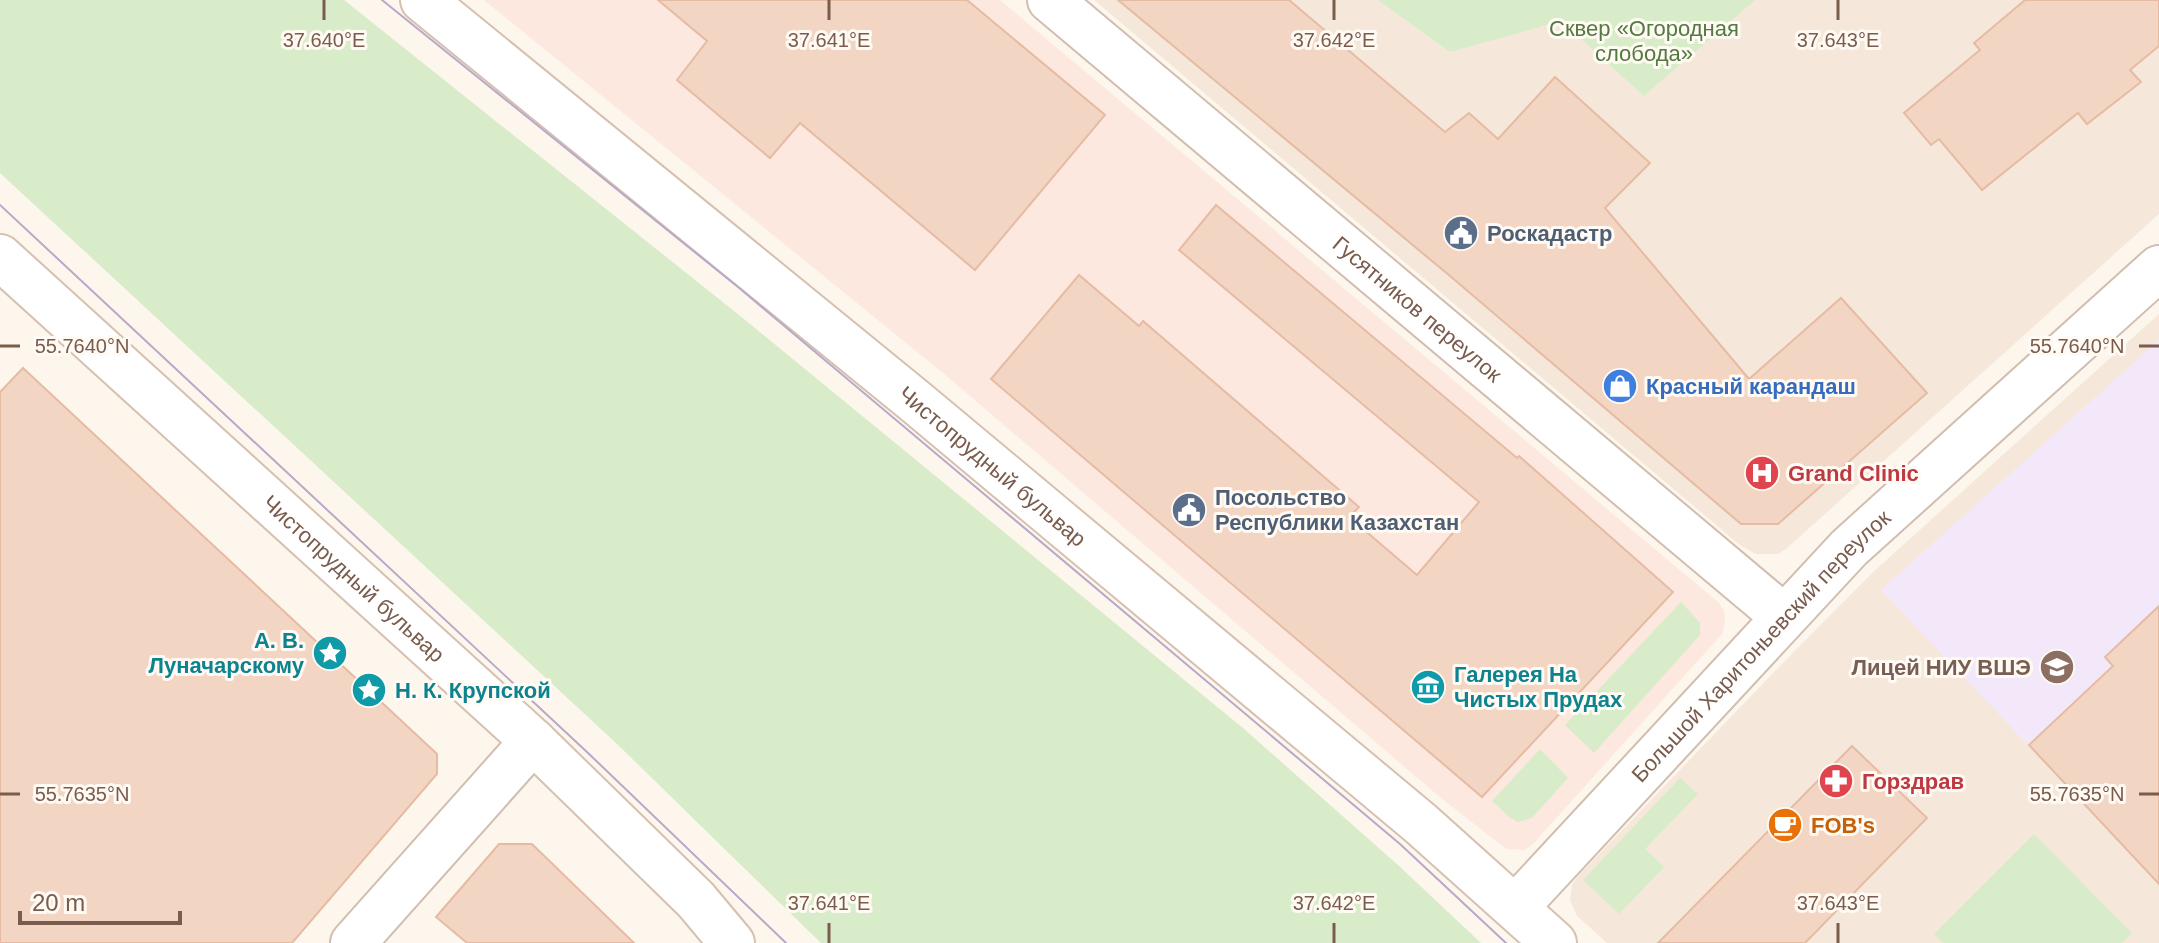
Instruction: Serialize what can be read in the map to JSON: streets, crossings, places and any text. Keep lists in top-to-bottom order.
{
  "streets": {
    "main road": ["Гусятников переулок", "Чистопрудный бульвар", "Большой Харитоньевский переулок"]
  },
  "crossings": [
    ["Гусятников переулок", "Большой Харитоньевский переулок"],
    ["Чистопрудный бульвар", "Большой Харитоньевский переулок"]
  ],
  "parks": ["Сквер «Огородная слобода»"],
  "places": {
    "public building": ["Роскадастр", "Посольство Республики Казахстан"],
    "shop": ["Красный карандаш"],
    "hospital": ["Grand Clinic"],
    "place": ["А. В. Луначарскому", "Н. К. Крупской"],
    "school or university": ["Лицей НИУ ВШЭ"],
    "museum": ["Галерея На Чистых Прудах"],
    "pharmacy": ["Горздрав"],
    "cafe": ["FOB's"]
  },
  "scale_bar": "20 m",
  "coordinates": [
    "37.640°E",
    "37.641°E",
    "37.642°E",
    "37.643°E",
    "55.7640°N",
    "55.7635°N"
  ]
}
